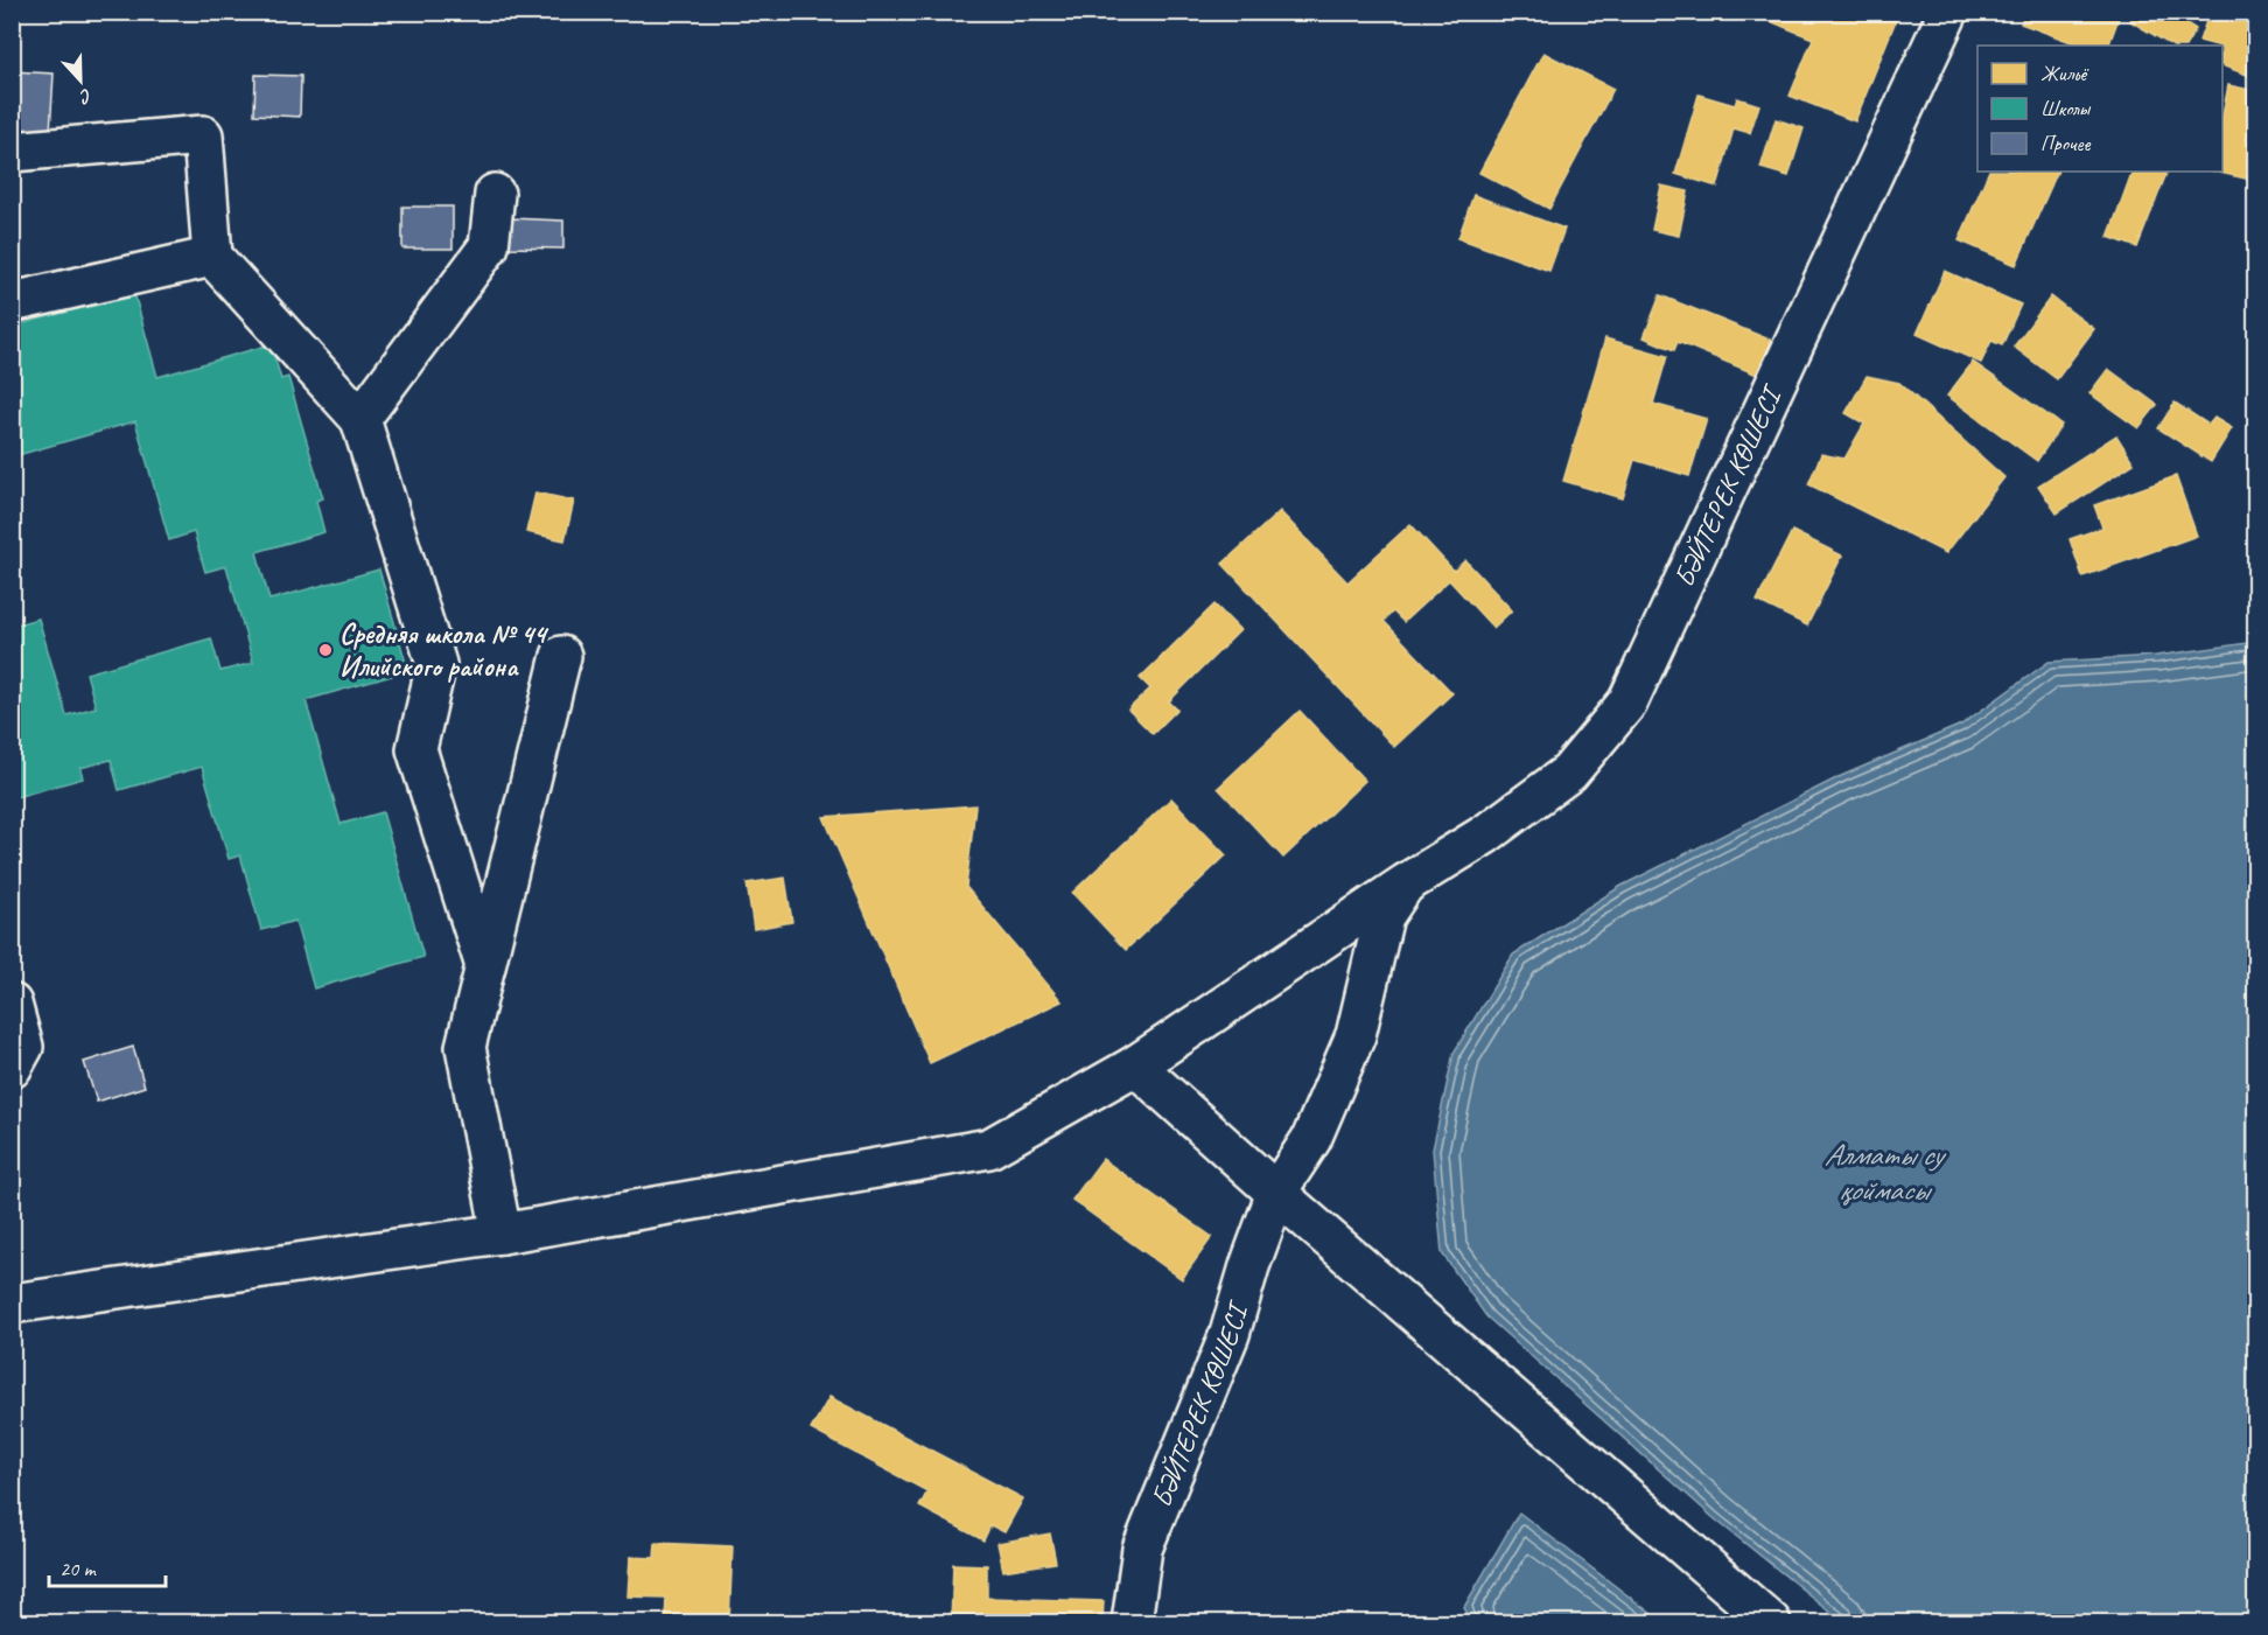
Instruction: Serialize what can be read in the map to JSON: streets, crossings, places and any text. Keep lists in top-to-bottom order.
{
  "streets": {
    "street": ["БӘЙТЕРЕК КӨШЕСІ"]
  },
  "water": ["Алматы су қоймасы"],
  "places": ["Средняя школа № 44 Илийского района"],
  "legend": ["Жильё", "Школы", "Прочее"],
  "scale_bar": "20 m",
  "north": "bottom"
}
